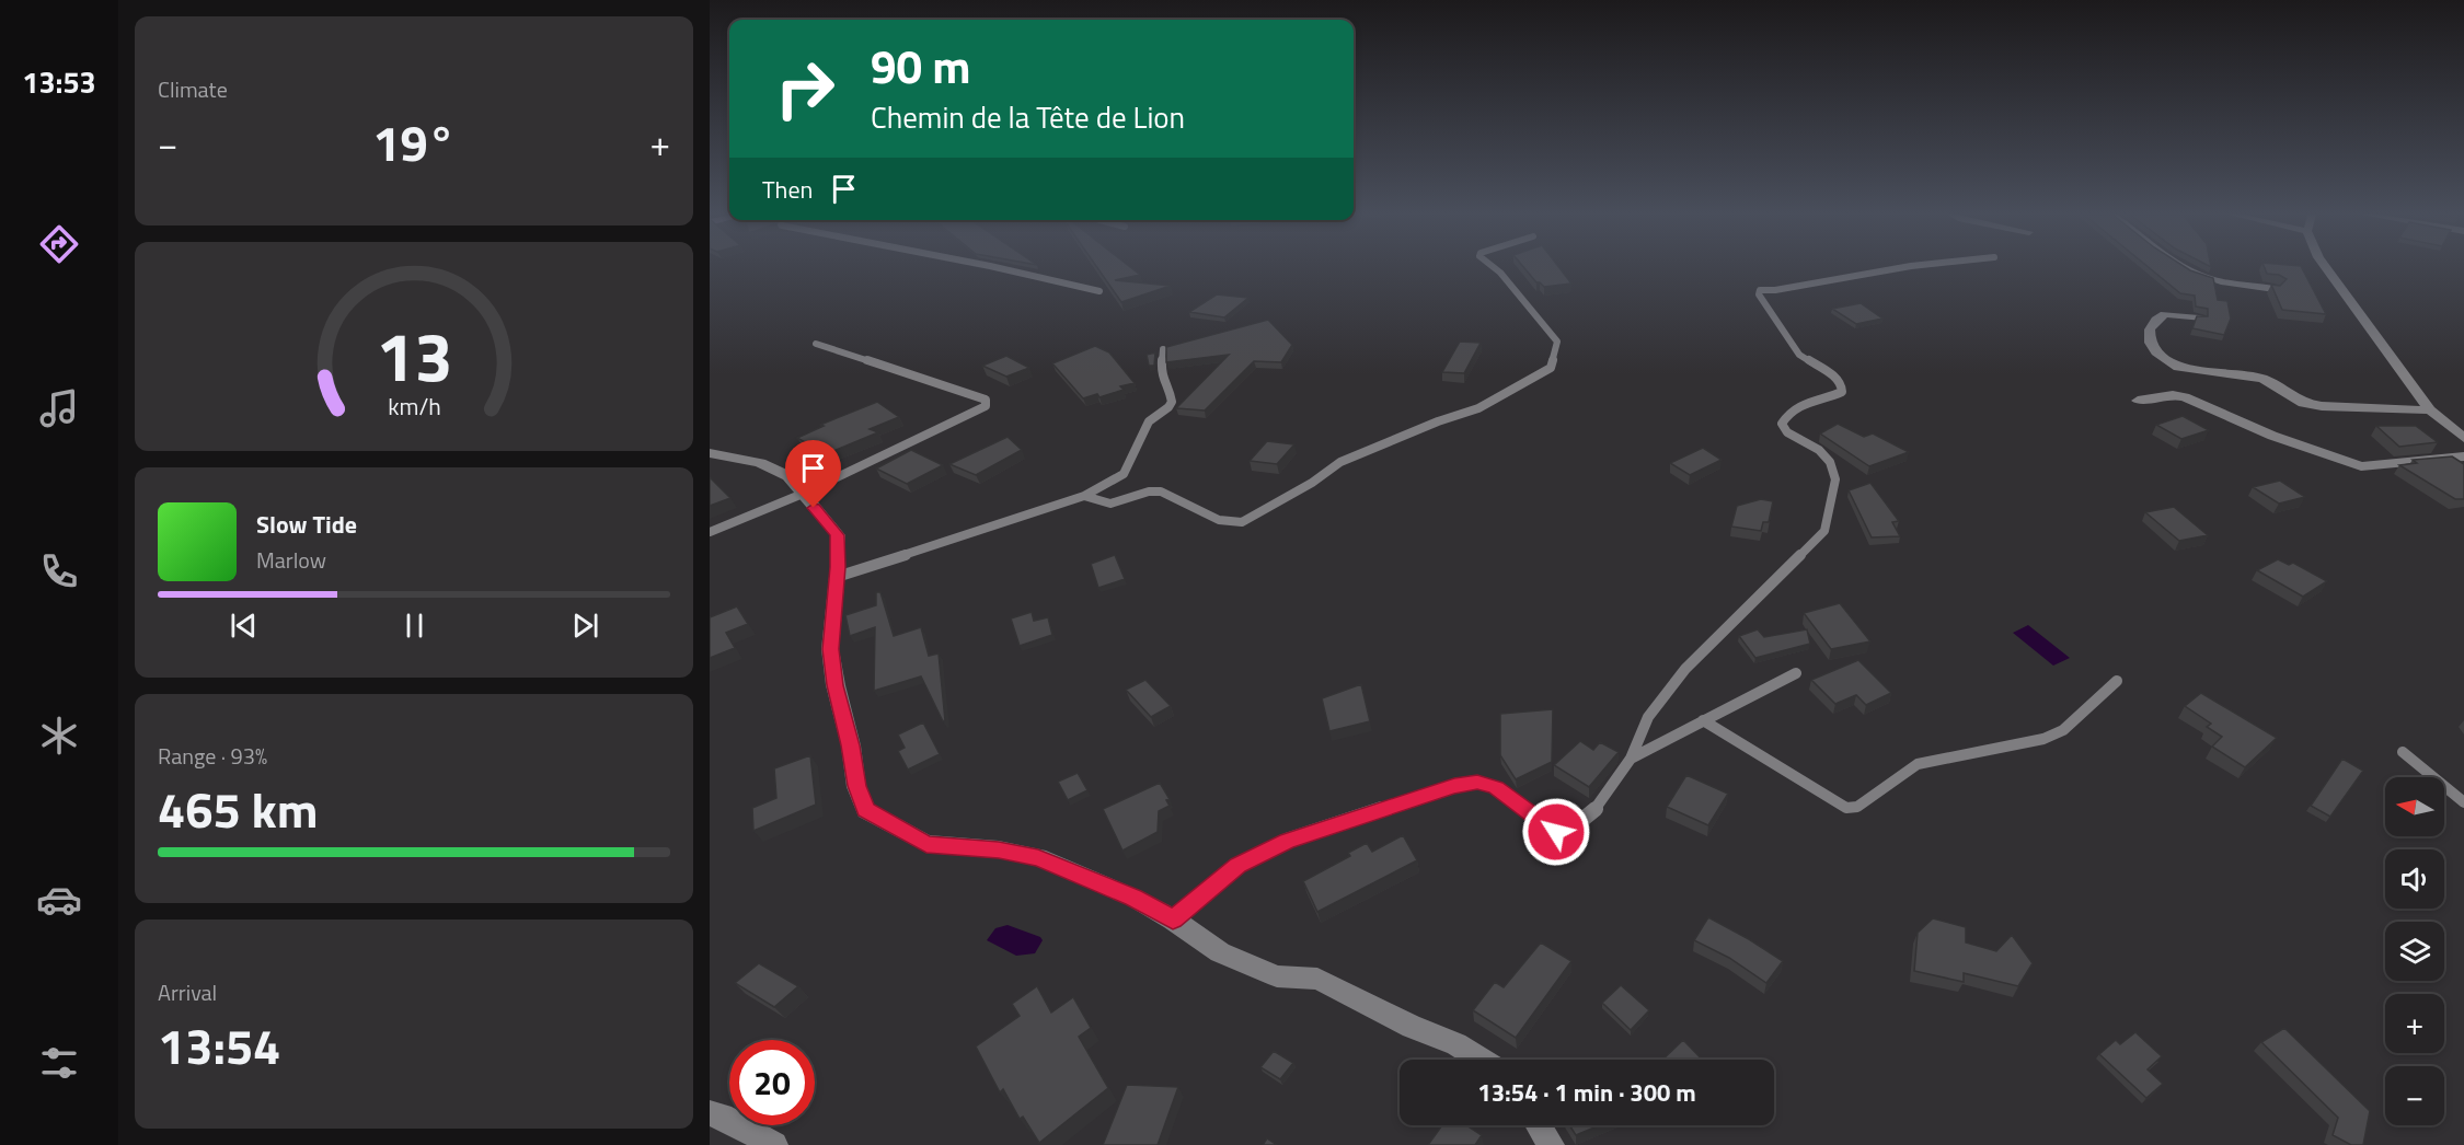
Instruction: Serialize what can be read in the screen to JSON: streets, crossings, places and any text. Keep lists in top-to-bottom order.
{
  "north": "left",
  "page": {
    "tabs": "13:53",
    "tile": [
      "Climate",
      ["Range · 93%", "465 km"],
      ["Arrival", "13:54"]
    ],
    "turn": ["90 m", "Chemin de la Tête de Lion"],
    "heat": ["−", "19°", "+"],
    "then": "Then",
    "song": ["Slow Tide", "Marlow"],
    "map_buttons": ["+", "−"],
    "limit": "20",
    "trip": "13:54 · 1 min · 300 m",
    "gauge": ["13", "km/h"]
  }
}
